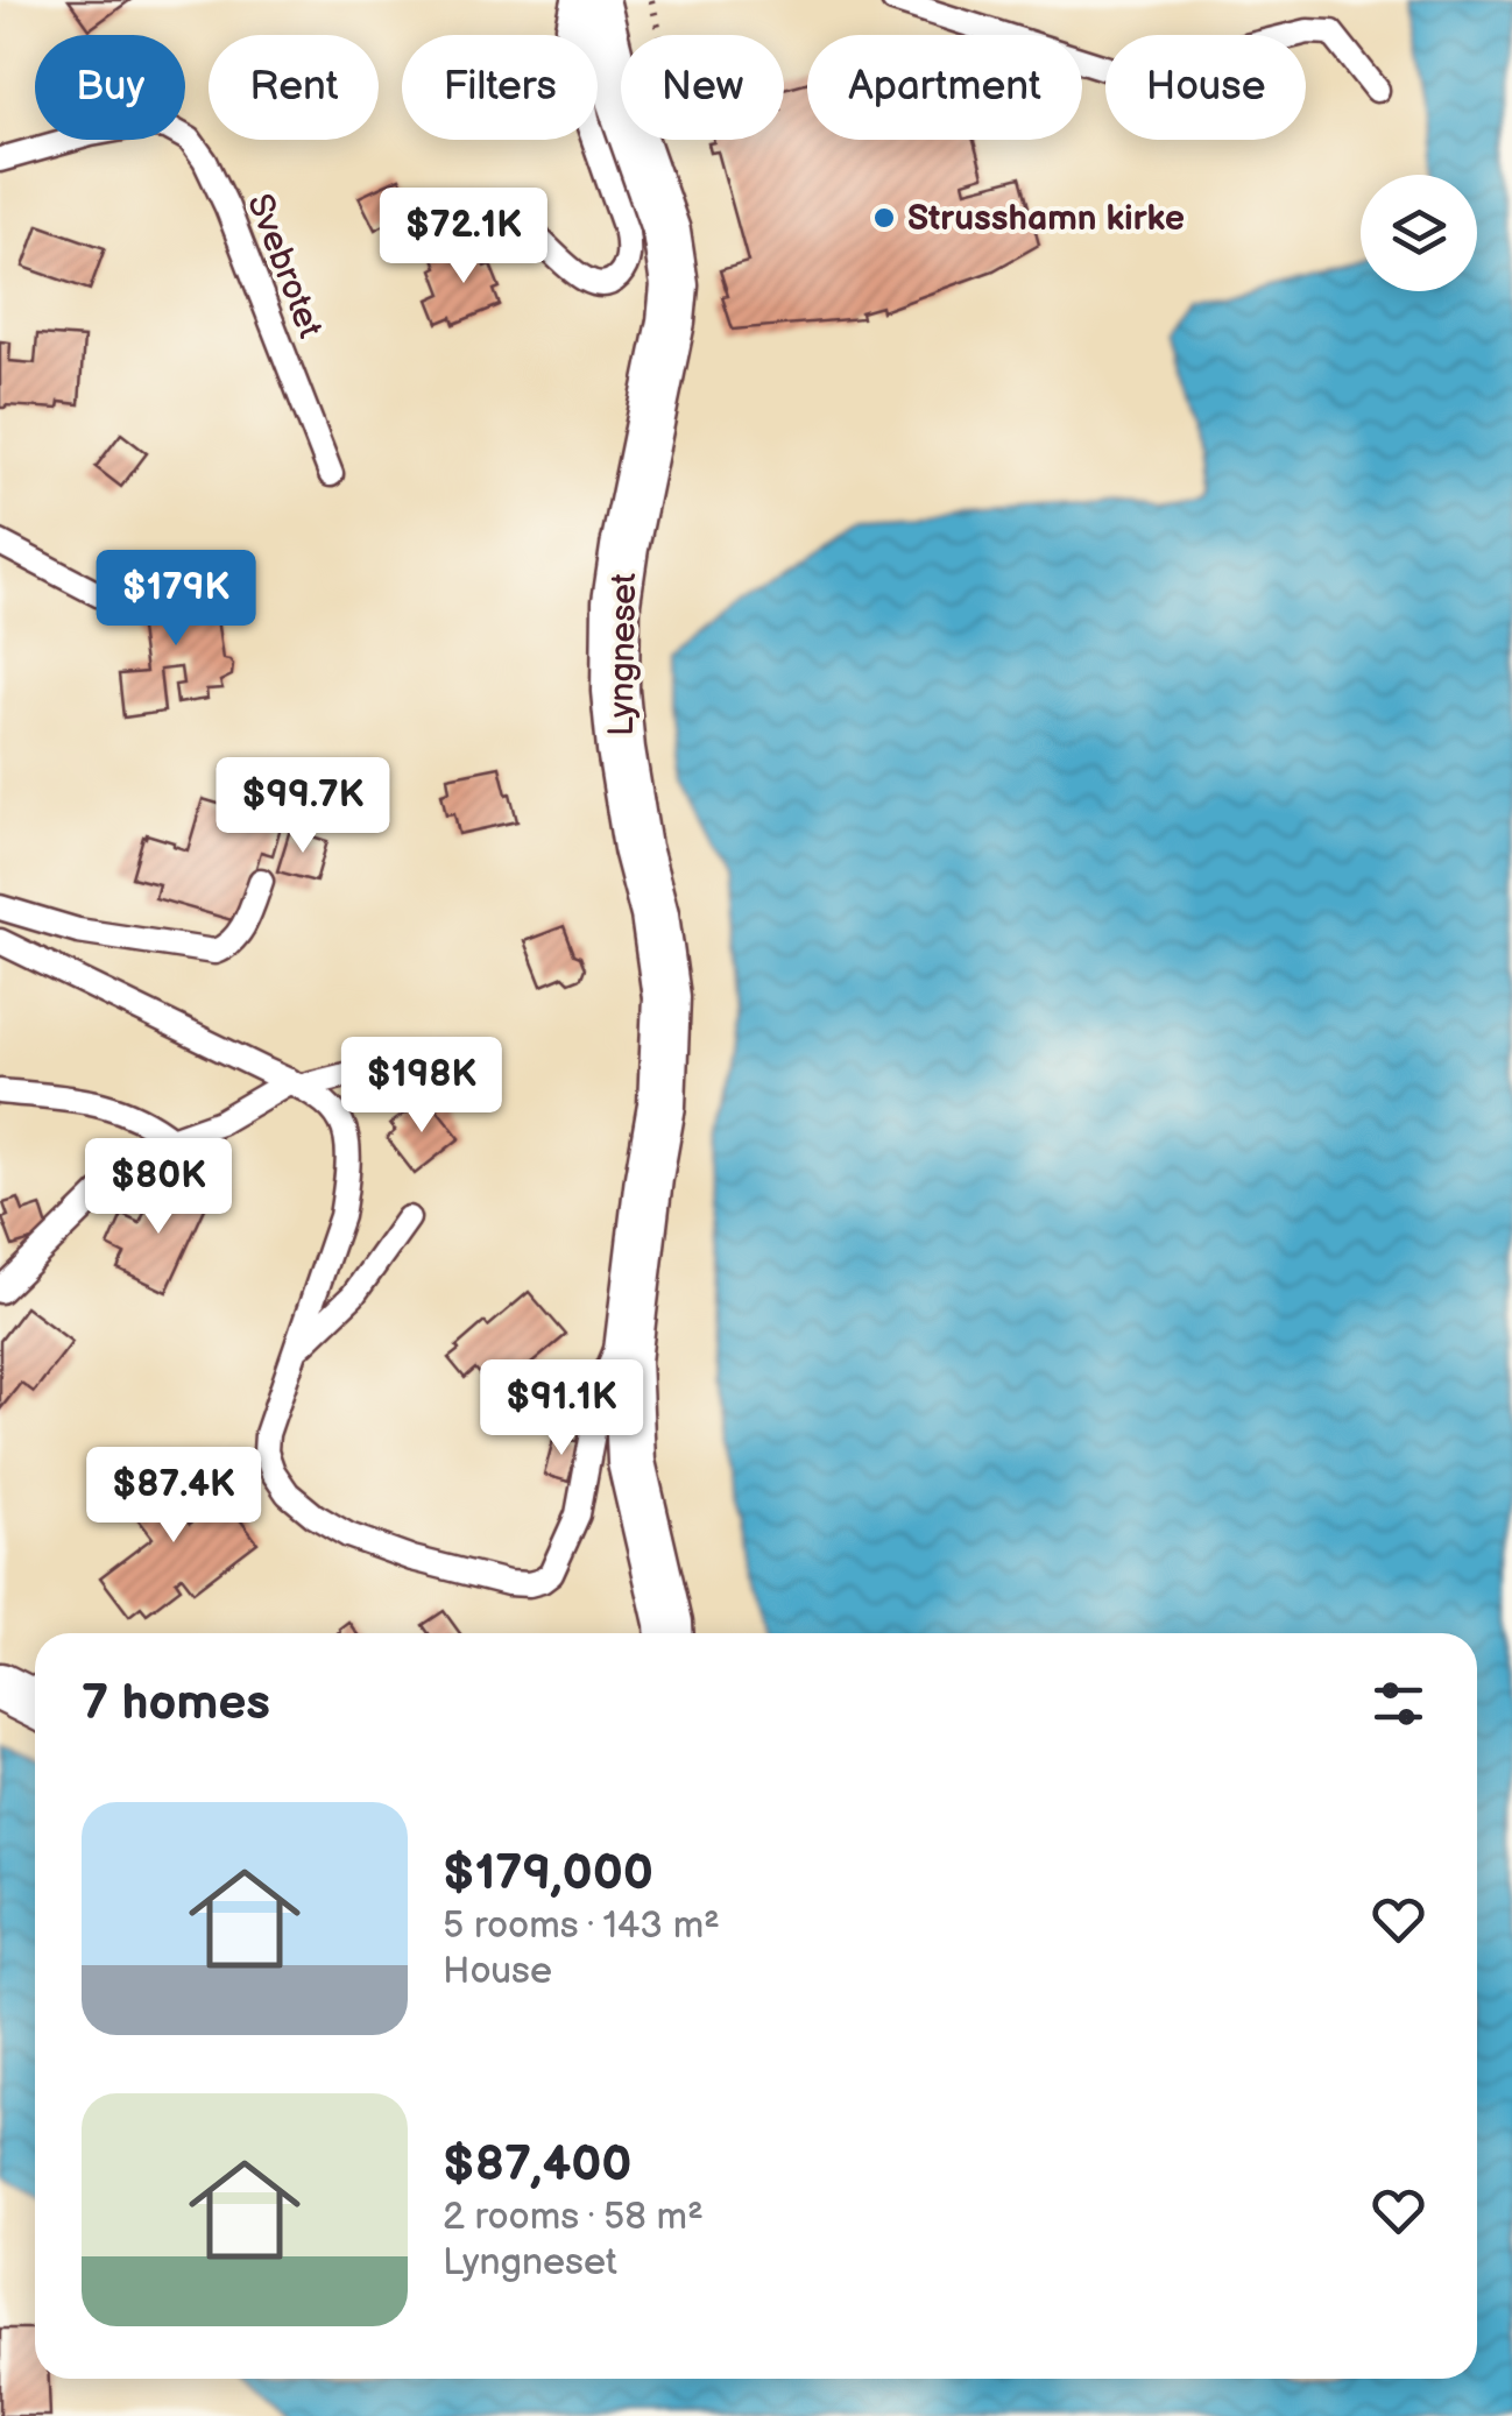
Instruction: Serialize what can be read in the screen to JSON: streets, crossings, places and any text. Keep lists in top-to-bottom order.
{
  "streets": {
    "street": ["Lyngneset"],
    "lane": ["Svebrotet"]
  },
  "places": ["Strusshamn kirke"],
  "page": {
    "chip": [
      "Buy",
      "Rent",
      "Filters",
      "New",
      "Apartment",
      "House"
    ],
    "price": [
      "$72.1K",
      "$179K",
      "$99.7K",
      "$198K",
      "$80K",
      "$91.1K",
      "$87.4K"
    ],
    "heading": "7 homes",
    "list": [
      {
        "name": "$179,000",
        "note": "5 rooms · 143 m² · House"
      },
      {
        "name": "$87,400",
        "note": "2 rooms · 58 m² · Lyngneset"
      }
    ]
  }
}
